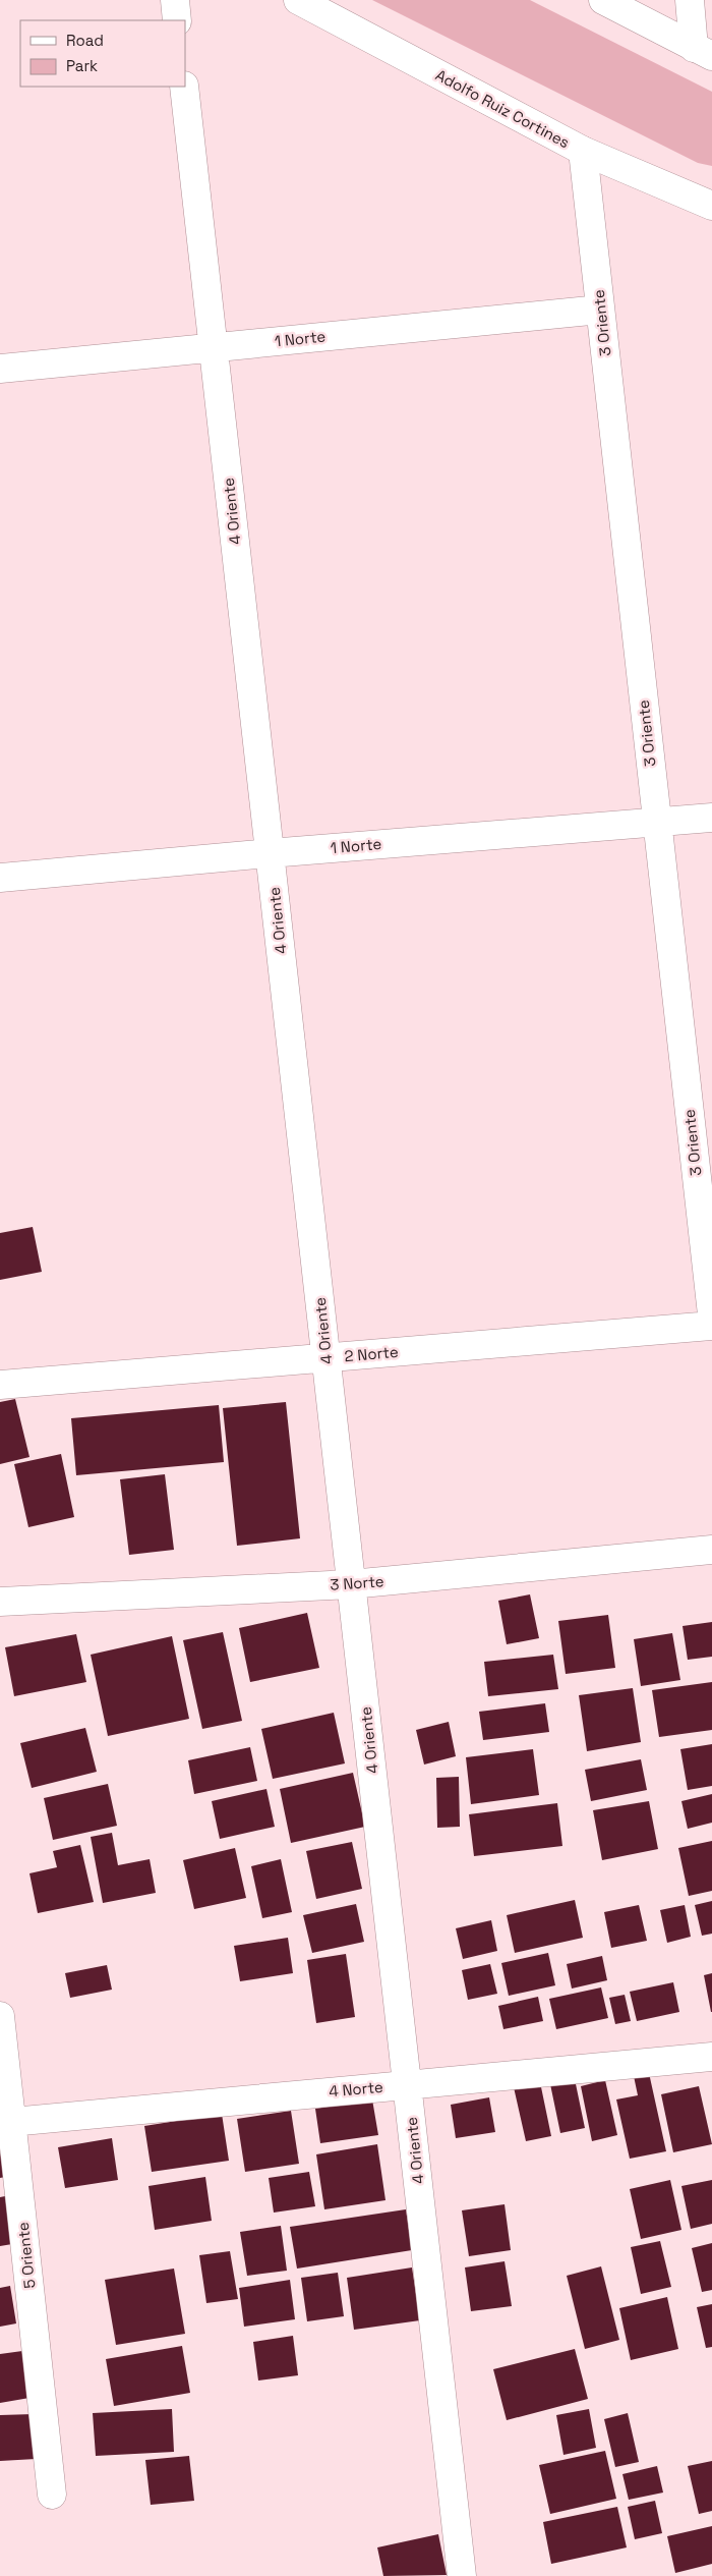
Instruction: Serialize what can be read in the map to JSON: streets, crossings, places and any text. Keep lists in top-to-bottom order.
{
  "streets": {
    "street": [
      "Adolfo Ruiz Cortines",
      "3 Oriente",
      "1 Norte",
      "4 Oriente",
      "2 Norte",
      "3 Norte",
      "4 Norte",
      "5 Oriente"
    ]
  },
  "crossings": [
    ["Adolfo Ruiz Cortines", "3 Oriente"],
    ["3 Oriente", "1 Norte"],
    ["1 Norte", "4 Oriente"],
    ["4 Oriente", "2 Norte"],
    ["4 Oriente", "3 Norte"],
    ["4 Oriente", "4 Norte"],
    ["4 Norte", "5 Oriente"]
  ],
  "legend": ["Road", "Park"]
}
